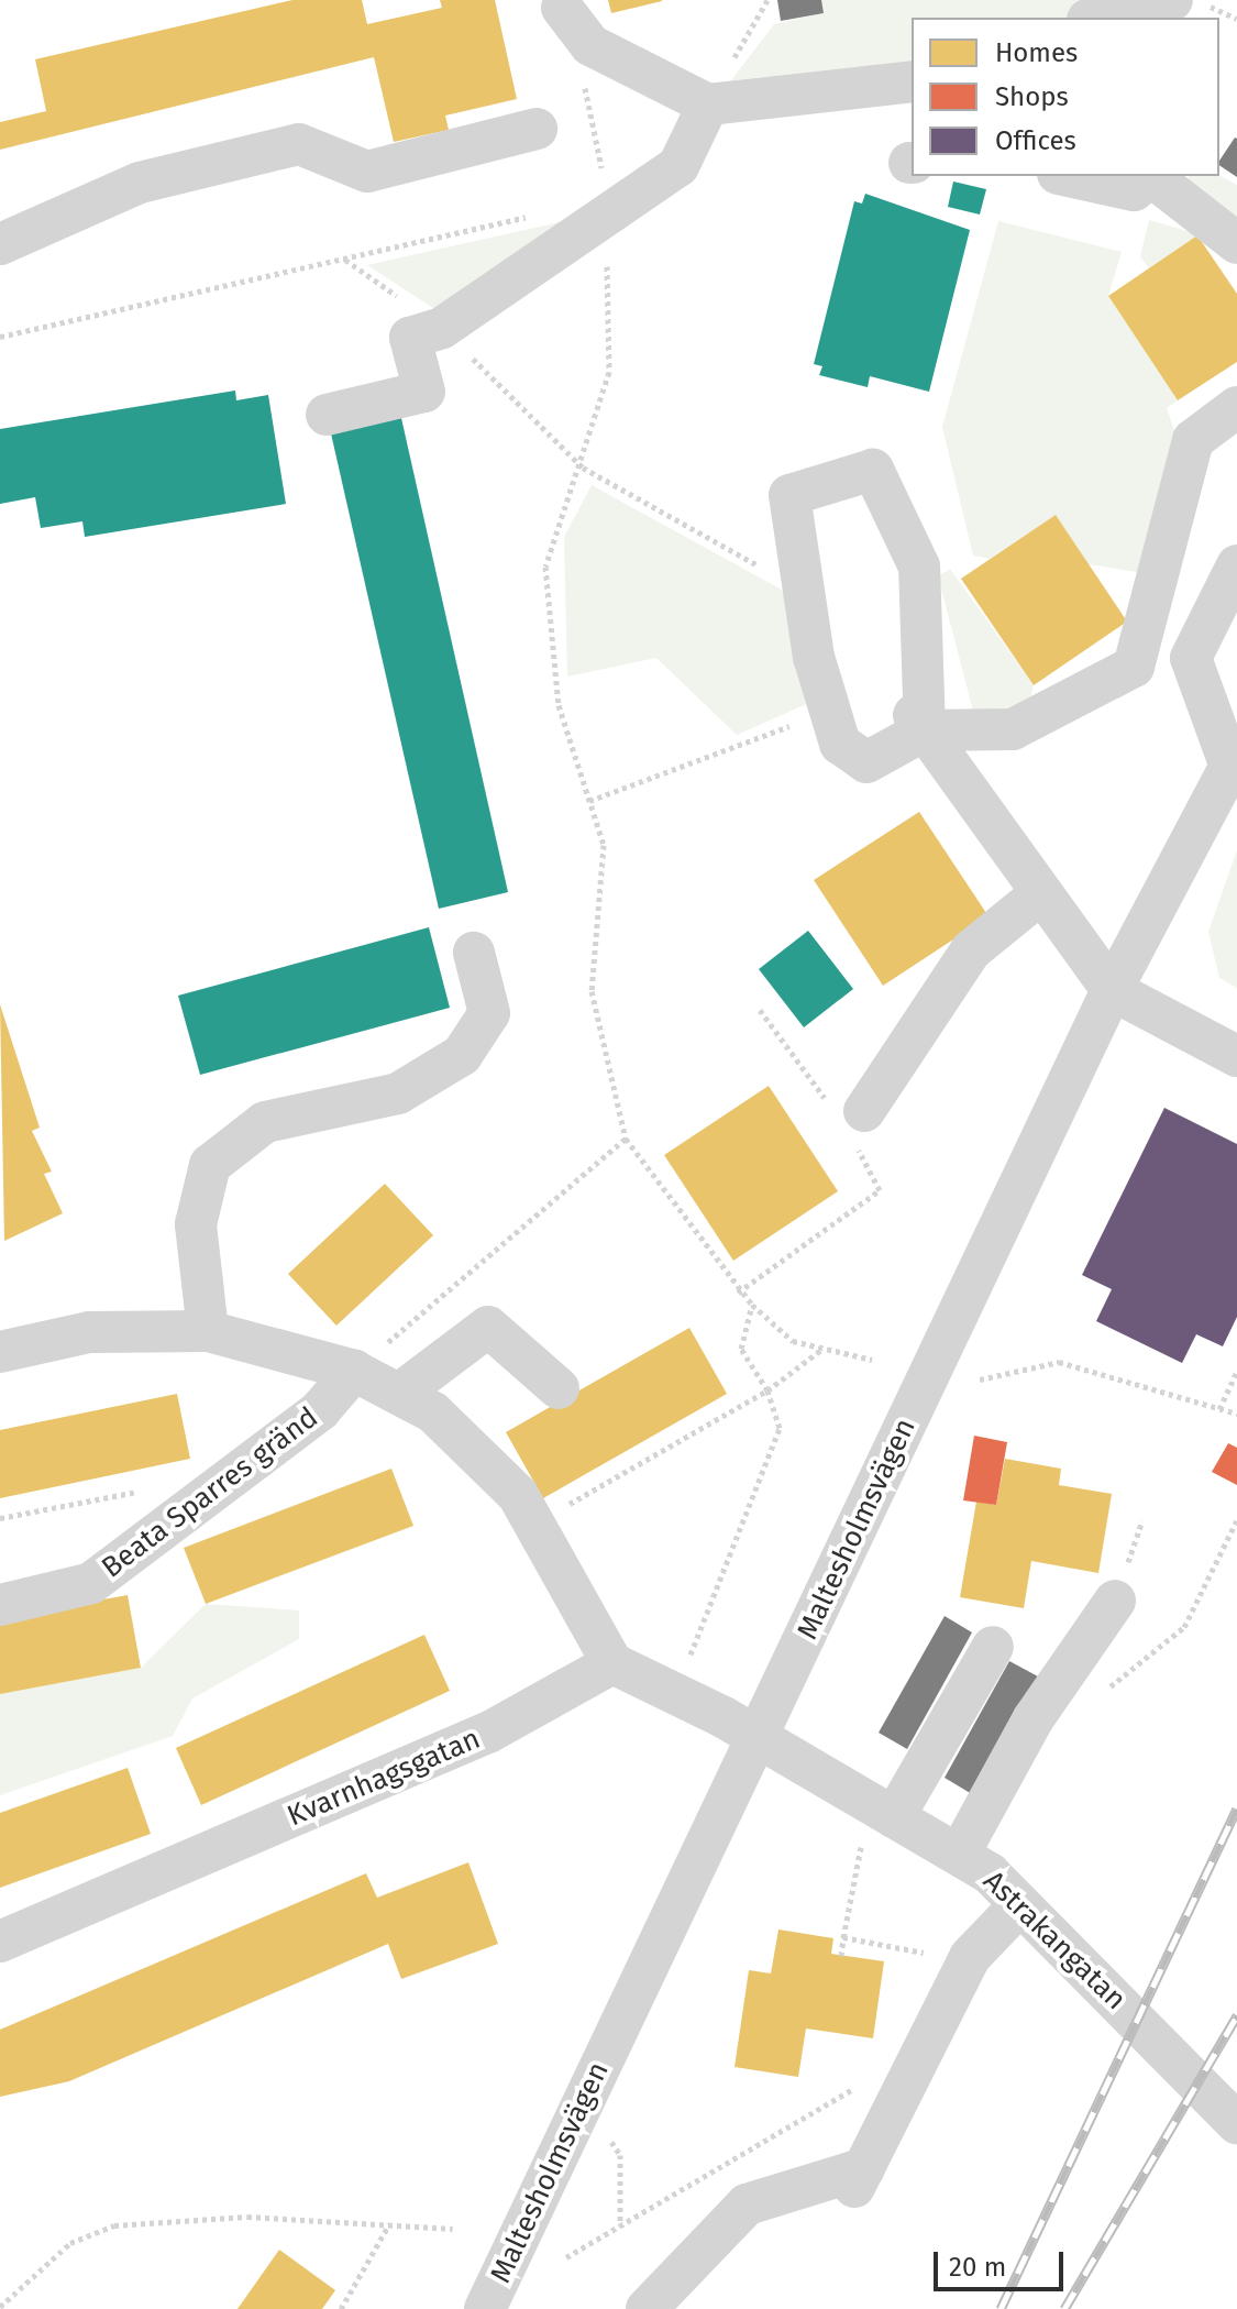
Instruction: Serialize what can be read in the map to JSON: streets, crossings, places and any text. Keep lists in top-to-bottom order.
{
  "streets": {
    "street": [
      "Beata Sparres gränd",
      "Maltesholmsvägen",
      "Kvarnhagsgatan",
      "Astrakangatan"
    ]
  },
  "crossings": [
    ["Beata Sparres gränd", "Kvarnhagsgatan"],
    ["Maltesholmsvägen", "Astrakangatan"]
  ],
  "legend": ["Homes", "Shops", "Offices"],
  "scale_bar": "20 m"
}
